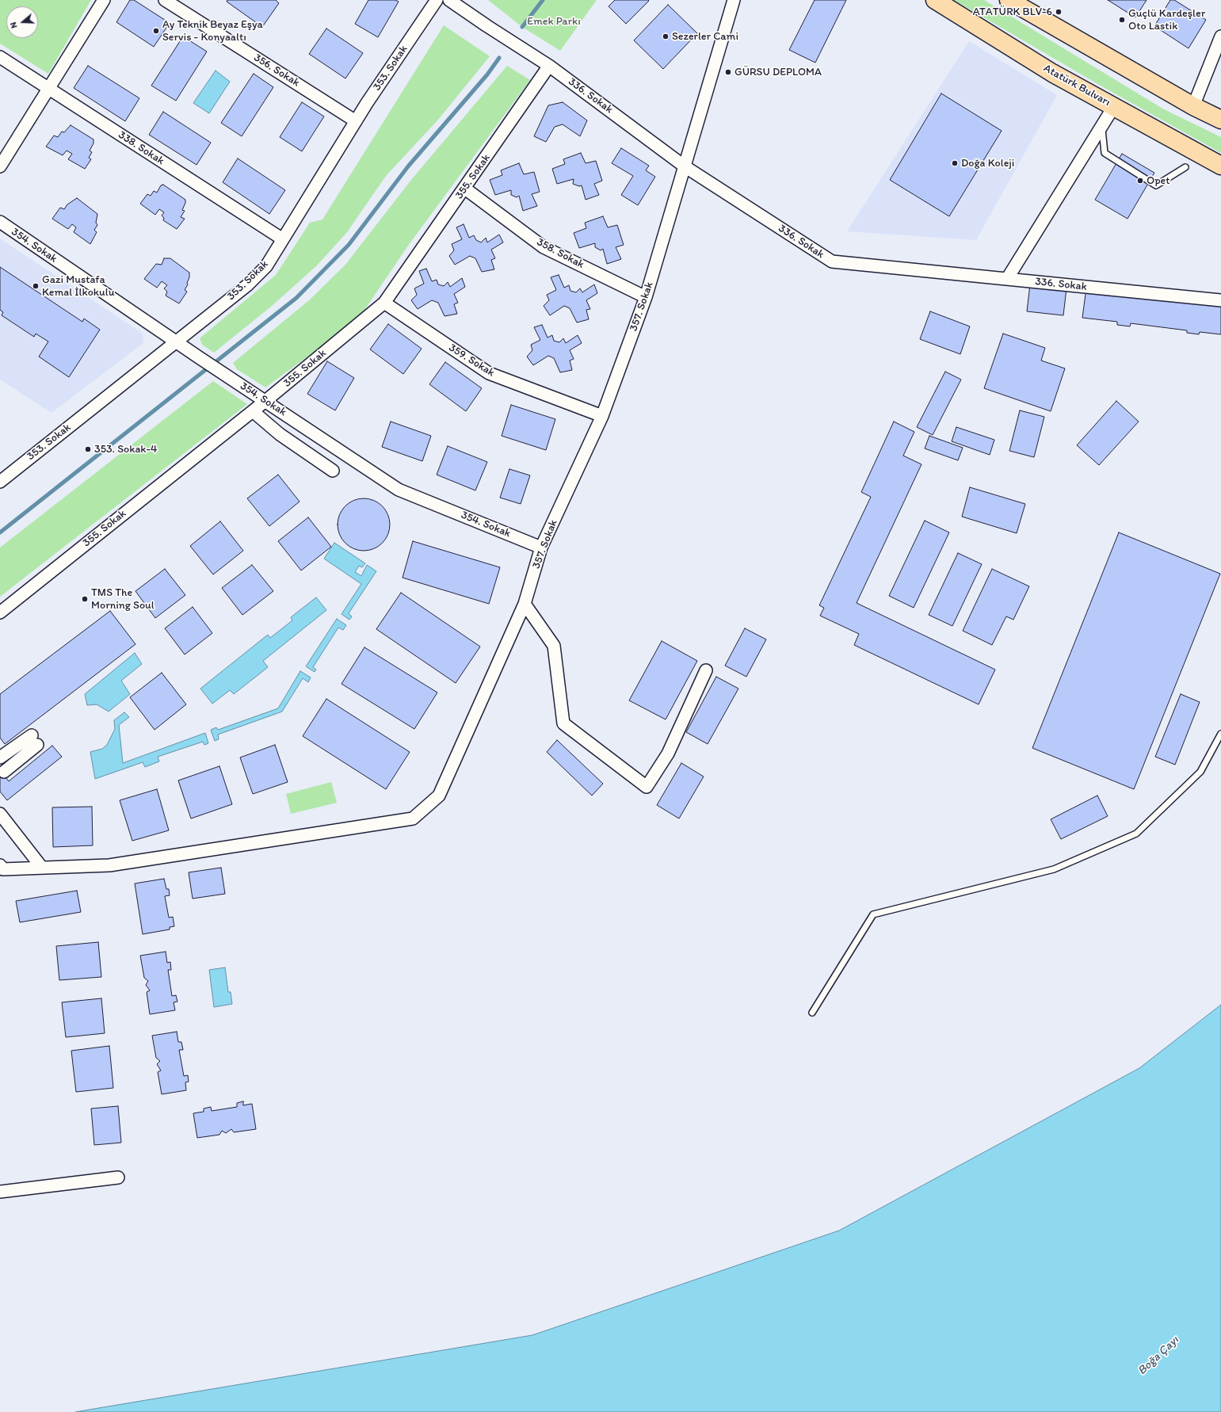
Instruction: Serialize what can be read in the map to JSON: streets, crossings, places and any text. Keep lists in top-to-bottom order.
{
  "streets": {
    "main road": ["Atatürk Bulvarı"],
    "street": [
      "353. Sokak",
      "356. Sokak",
      "336. Sokak",
      "338. Sokak",
      "355. Sokak",
      "354. Sokak",
      "358. Sokak",
      "357. Sokak",
      "359. Sokak"
    ]
  },
  "crossings": [
    ["353. Sokak", "356. Sokak"],
    ["353. Sokak", "338. Sokak"],
    ["353. Sokak", "354. Sokak"],
    ["336. Sokak", "355. Sokak"],
    ["336. Sokak", "357. Sokak"],
    ["355. Sokak", "354. Sokak"],
    ["355. Sokak", "358. Sokak"],
    ["355. Sokak", "359. Sokak"],
    ["354. Sokak", "357. Sokak"],
    ["358. Sokak", "357. Sokak"],
    ["357. Sokak", "359. Sokak"]
  ],
  "water": ["Boğa Çayı"],
  "parks": ["Emek Parkı"],
  "places": [
    "ATATÜRK BLV-6",
    "Guçlü Kardeşler Oto Lastik",
    "Ay Teknik Beyaz Eşya Servis - Konyaaltı",
    "Sezerler Cami",
    "GÜRSU DEPLOMA",
    "Doğa Koleji",
    "Opet",
    "Gazi Mustafa Kemal İlkokulu",
    "353. Sokak-4",
    "TMS The Morning Soul"
  ],
  "north": "left"
}
